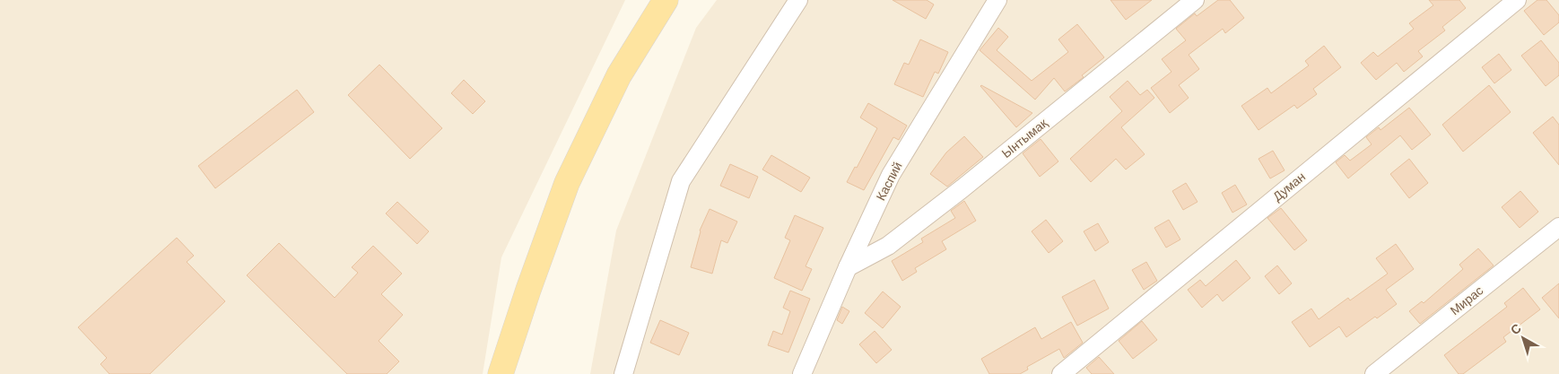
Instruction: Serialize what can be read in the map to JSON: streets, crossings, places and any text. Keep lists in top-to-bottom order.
{
  "streets": {
    "street": [
      "Ынтымақ",
      "Каспий",
      "Думан",
      "Мирас"
    ]
  },
  "crossings": [
    ["Ынтымақ", "Каспий"]
  ],
  "north": "top left"
}
